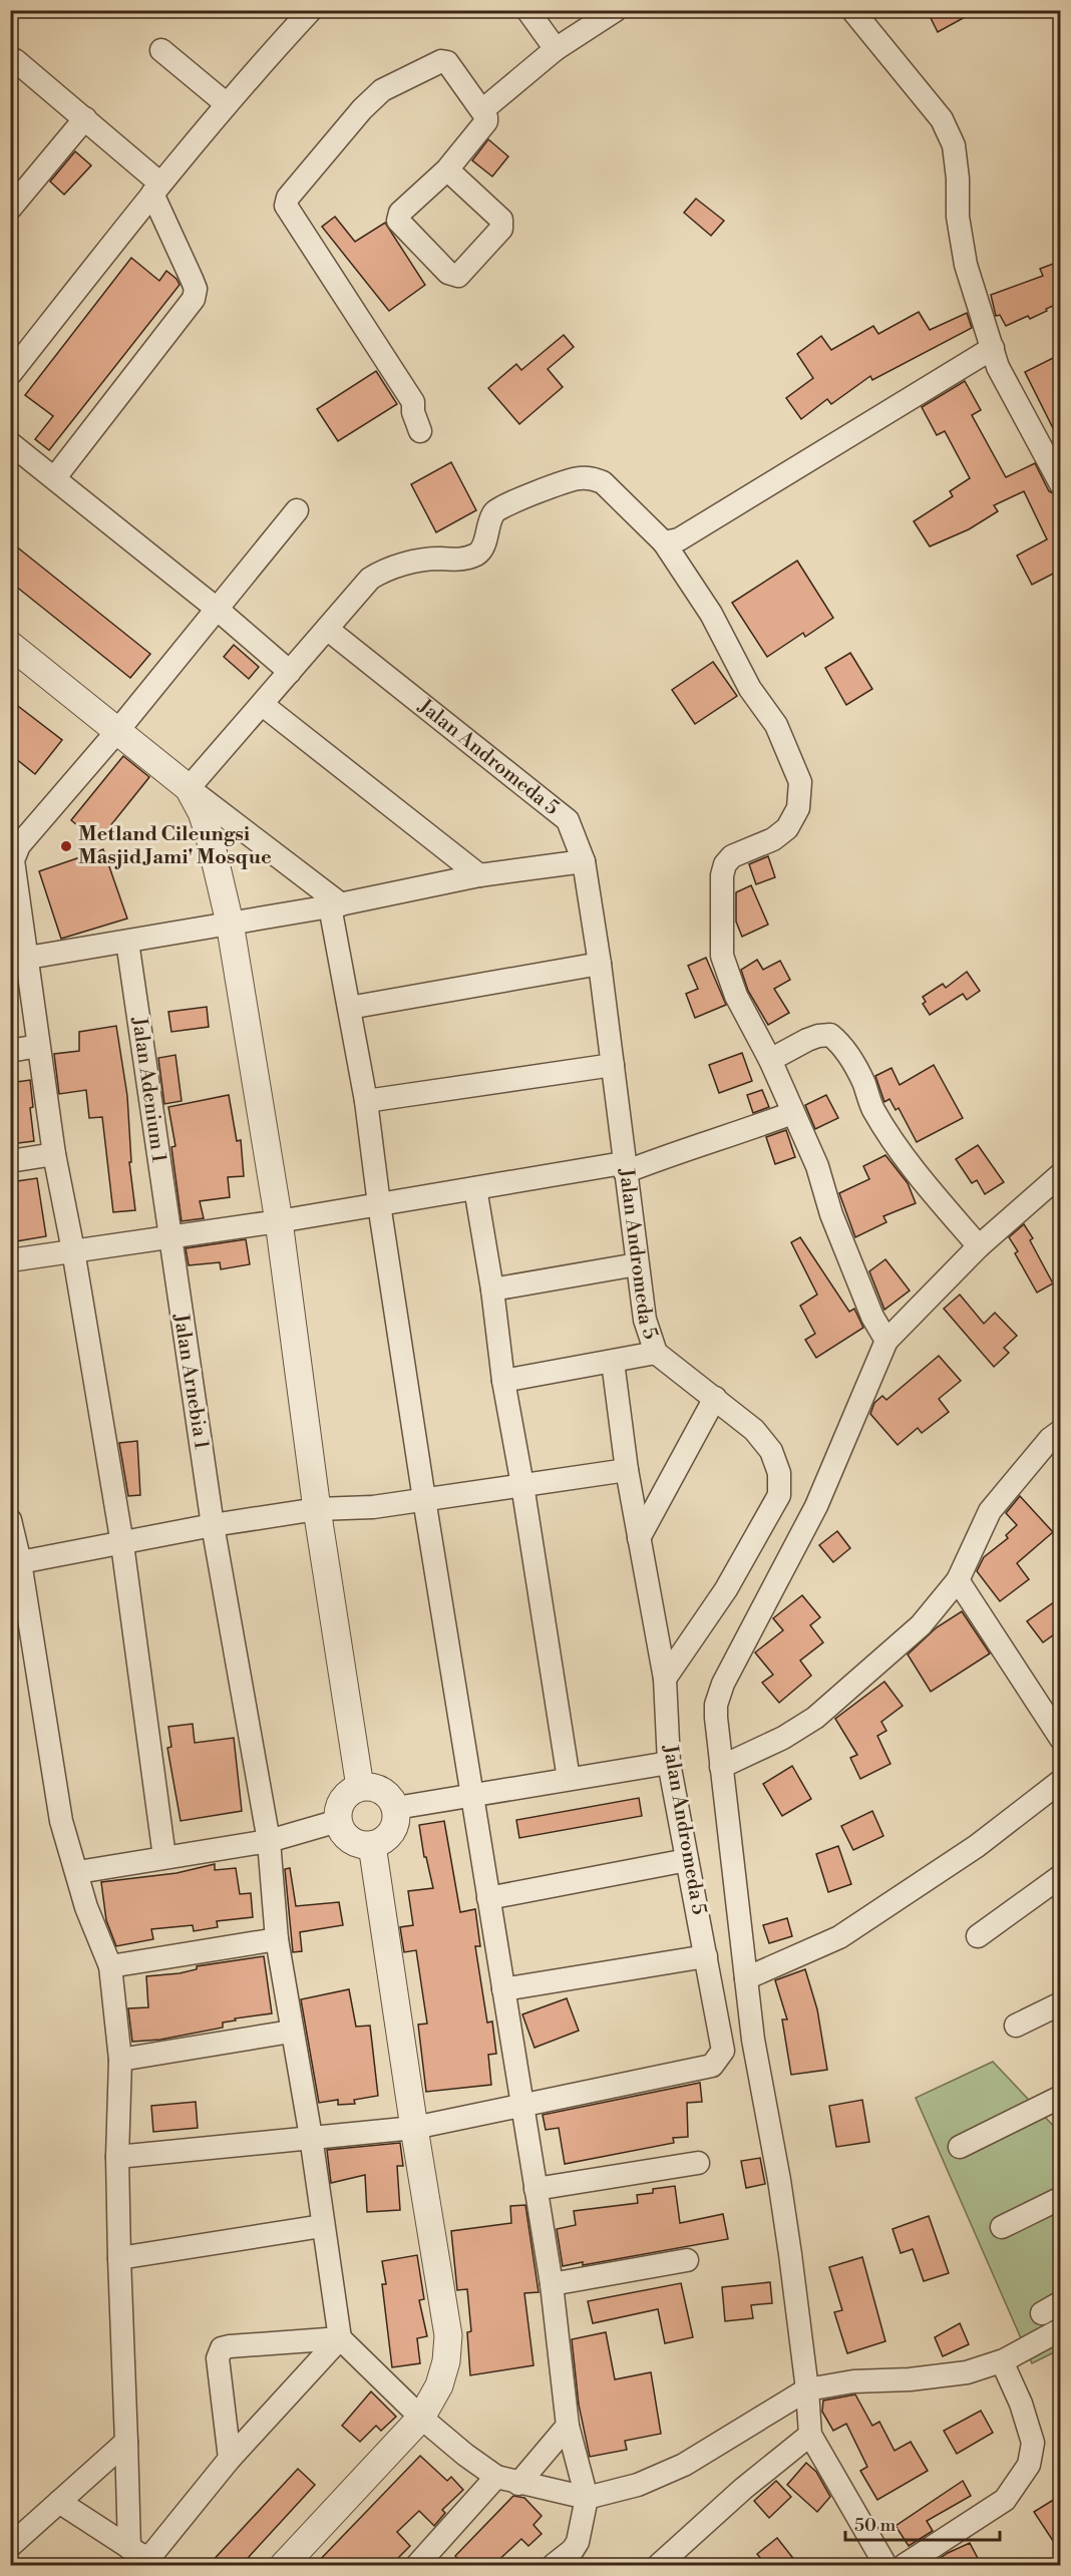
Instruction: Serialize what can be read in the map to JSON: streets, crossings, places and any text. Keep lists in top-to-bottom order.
{
  "streets": {
    "street": ["Jalan Andromeda 5", "Jalan Adenium 1", "Jalan Arnebia 1"]
  },
  "crossings": [
    ["Jalan Adenium 1", "Jalan Arnebia 1"]
  ],
  "places": ["Metland Cileungsi Masjid Jami' Mosque"],
  "scale_bar": "50 m"
}
